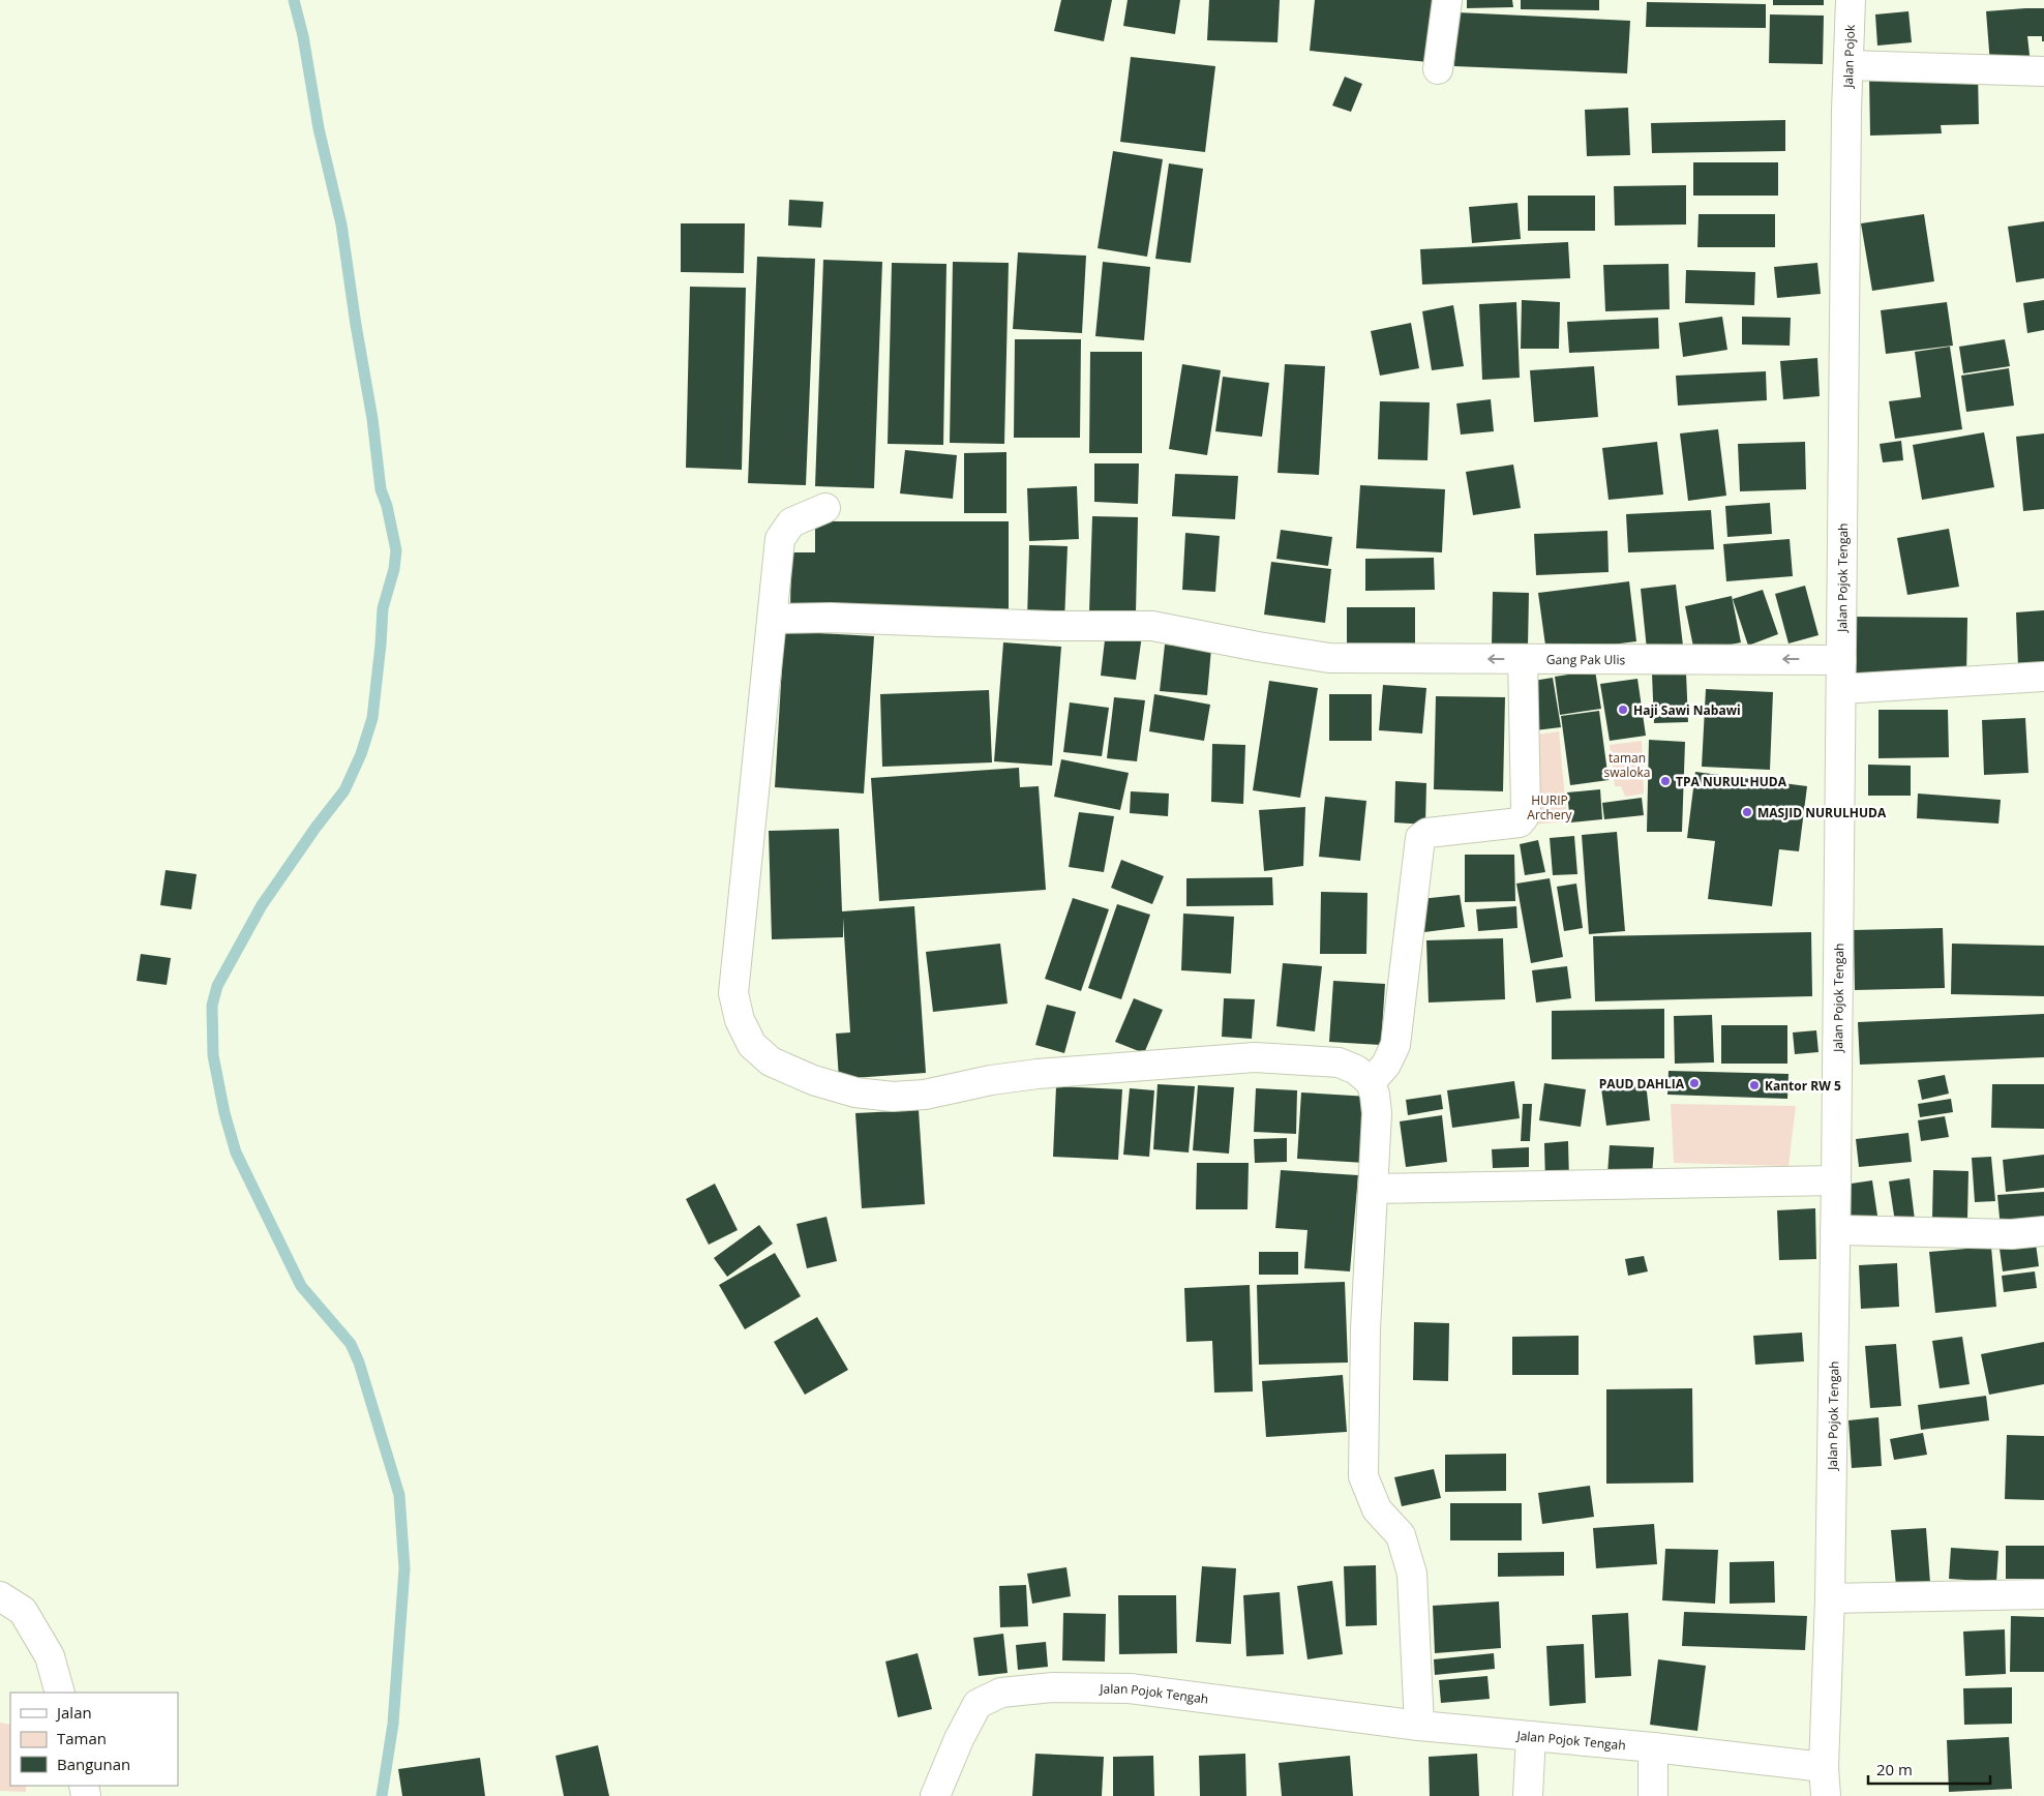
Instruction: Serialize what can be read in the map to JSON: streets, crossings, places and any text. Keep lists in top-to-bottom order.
{
  "streets": {
    "street": ["Jalan Pojok", "Jalan Pojok Tengah", "Gang Pak Ulis"]
  },
  "crossings": [
    ["Jalan Pojok", "Jalan Pojok Tengah"],
    ["Jalan Pojok Tengah", "Gang Pak Ulis"]
  ],
  "one_way": ["Gang Pak Ulis"],
  "parks": ["taman swaloka", "HURIP Archery"],
  "places": [
    "Haji Sawi Nabawi",
    "TPA NURUL HUDA",
    "MASJID NURULHUDA",
    "PAUD DAHLIA",
    "Kantor RW 5"
  ],
  "legend": ["Jalan", "Taman", "Bangunan"],
  "scale_bar": "20 m"
}
